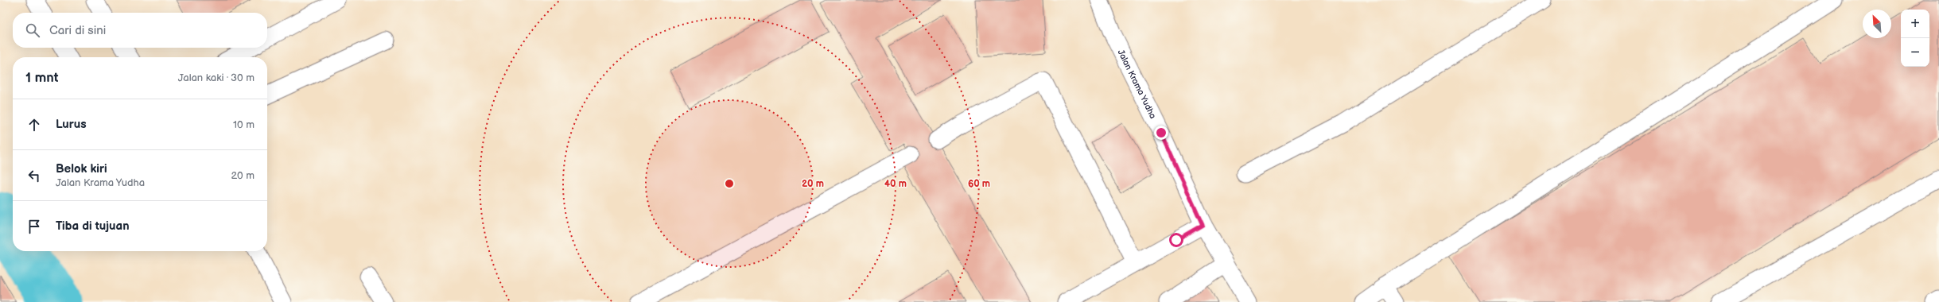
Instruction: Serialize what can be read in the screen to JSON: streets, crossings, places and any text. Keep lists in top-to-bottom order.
{
  "streets": {
    "lane": ["Jalan Krama Yudha"]
  },
  "north": "top left",
  "page": {
    "map_buttons": ["+", "−"],
    "search": "Cari di sini",
    "heading": ["1 mnt", "Jalan kaki · 30 m"],
    "list": [
      ["Lurus", "10 m"],
      ["Belok kiri", "Jalan Krama Yudha", "20 m"],
      "Tiba di tujuan"
    ]
  },
  "rings": ["20 m", "40 m", "60 m"]
}
